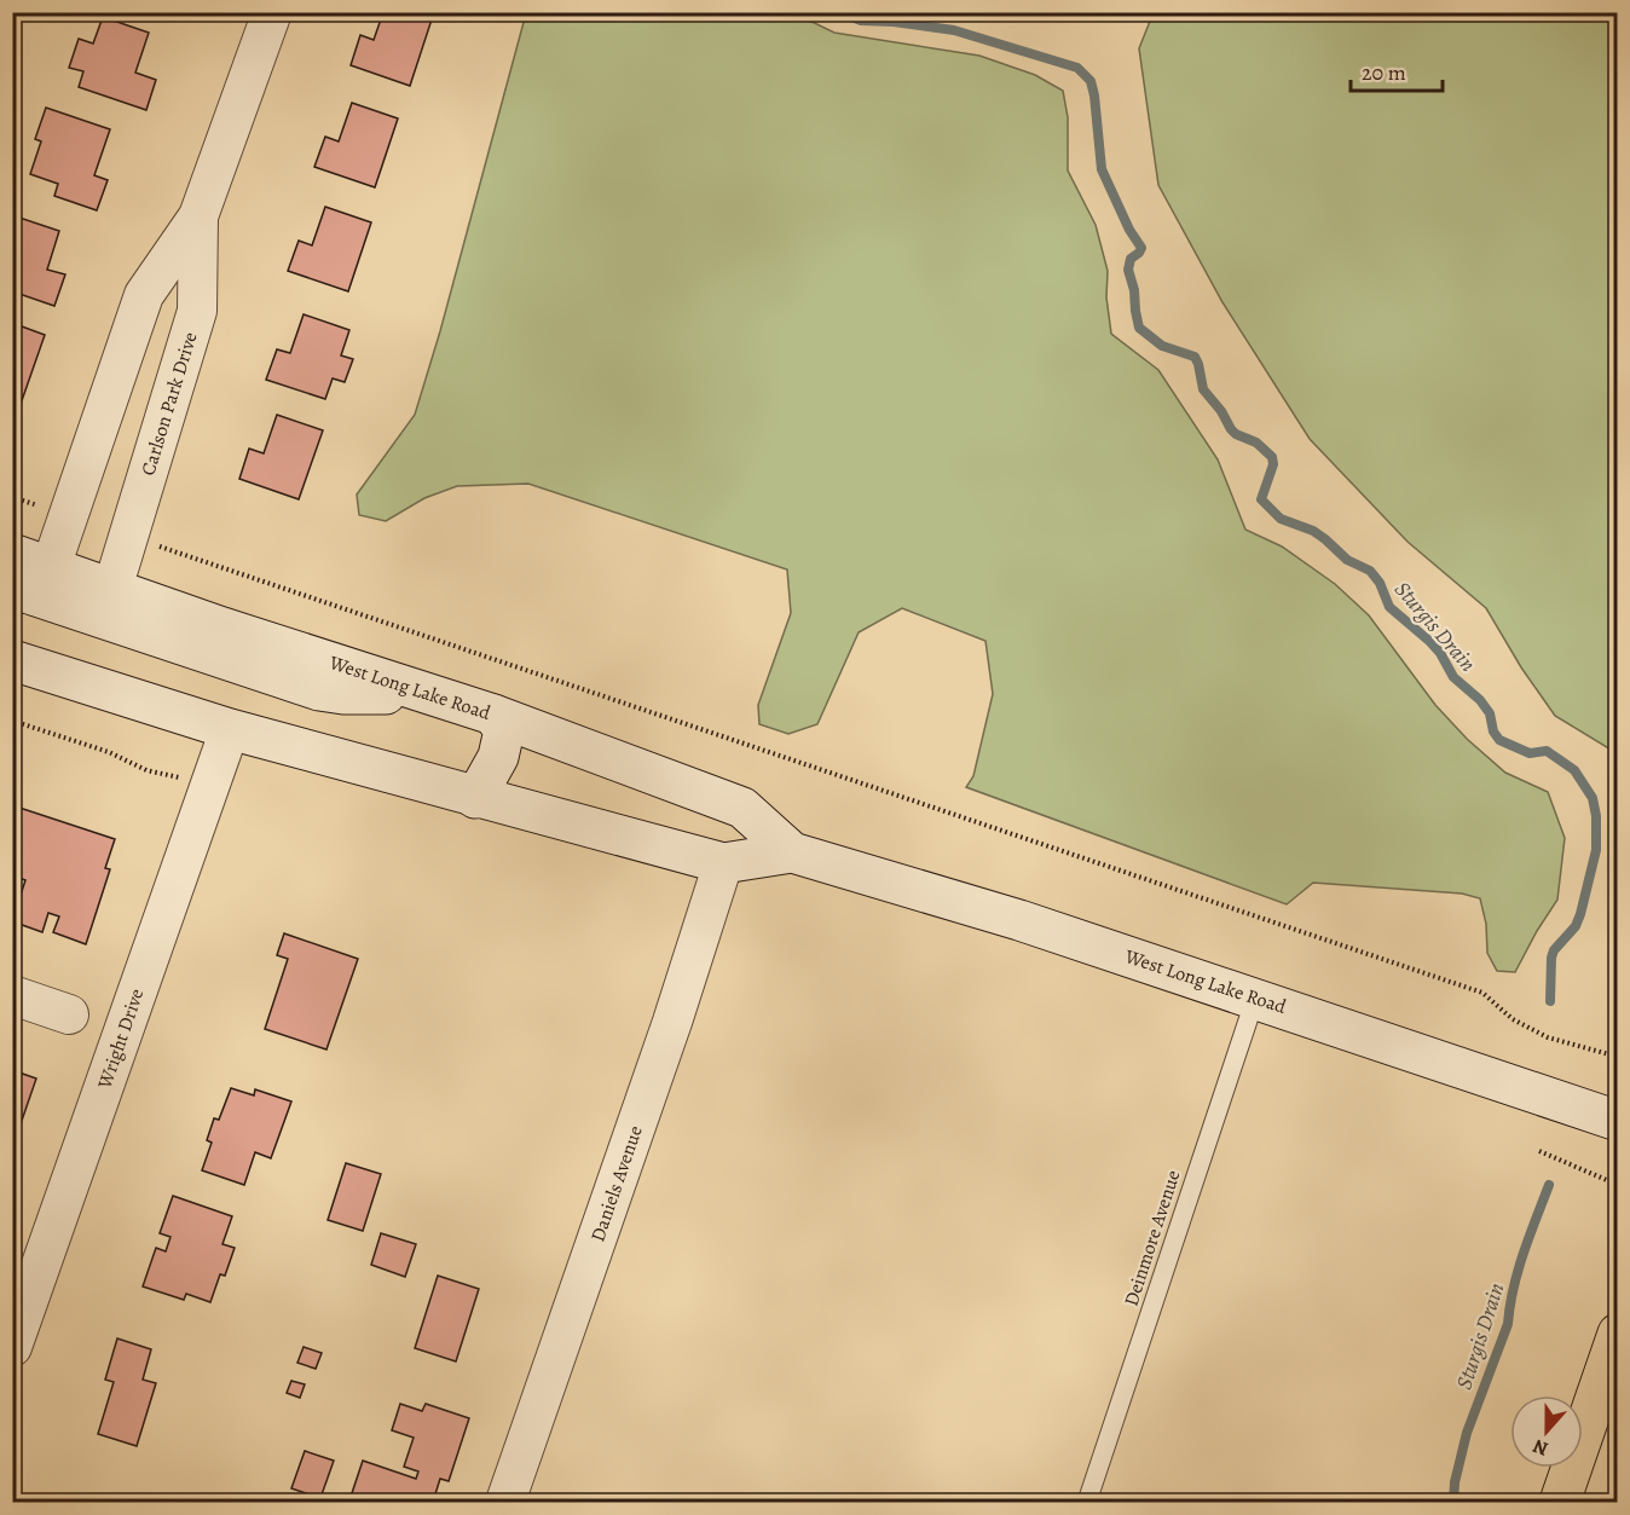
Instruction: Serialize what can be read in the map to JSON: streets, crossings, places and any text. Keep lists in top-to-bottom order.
{
  "streets": {
    "main road": ["West Long Lake Road"],
    "street": ["Carlson Park Drive", "Wright Drive", "Daniels Avenue"],
    "lane": ["Deinmore Avenue"]
  },
  "crossings": [
    ["Carlson Park Drive", "West Long Lake Road"],
    ["West Long Lake Road", "Wright Drive"],
    ["West Long Lake Road", "Daniels Avenue"],
    ["West Long Lake Road", "Deinmore Avenue"]
  ],
  "water": ["Sturgis Drain"],
  "scale_bar": "20 m",
  "north": "bottom"
}
